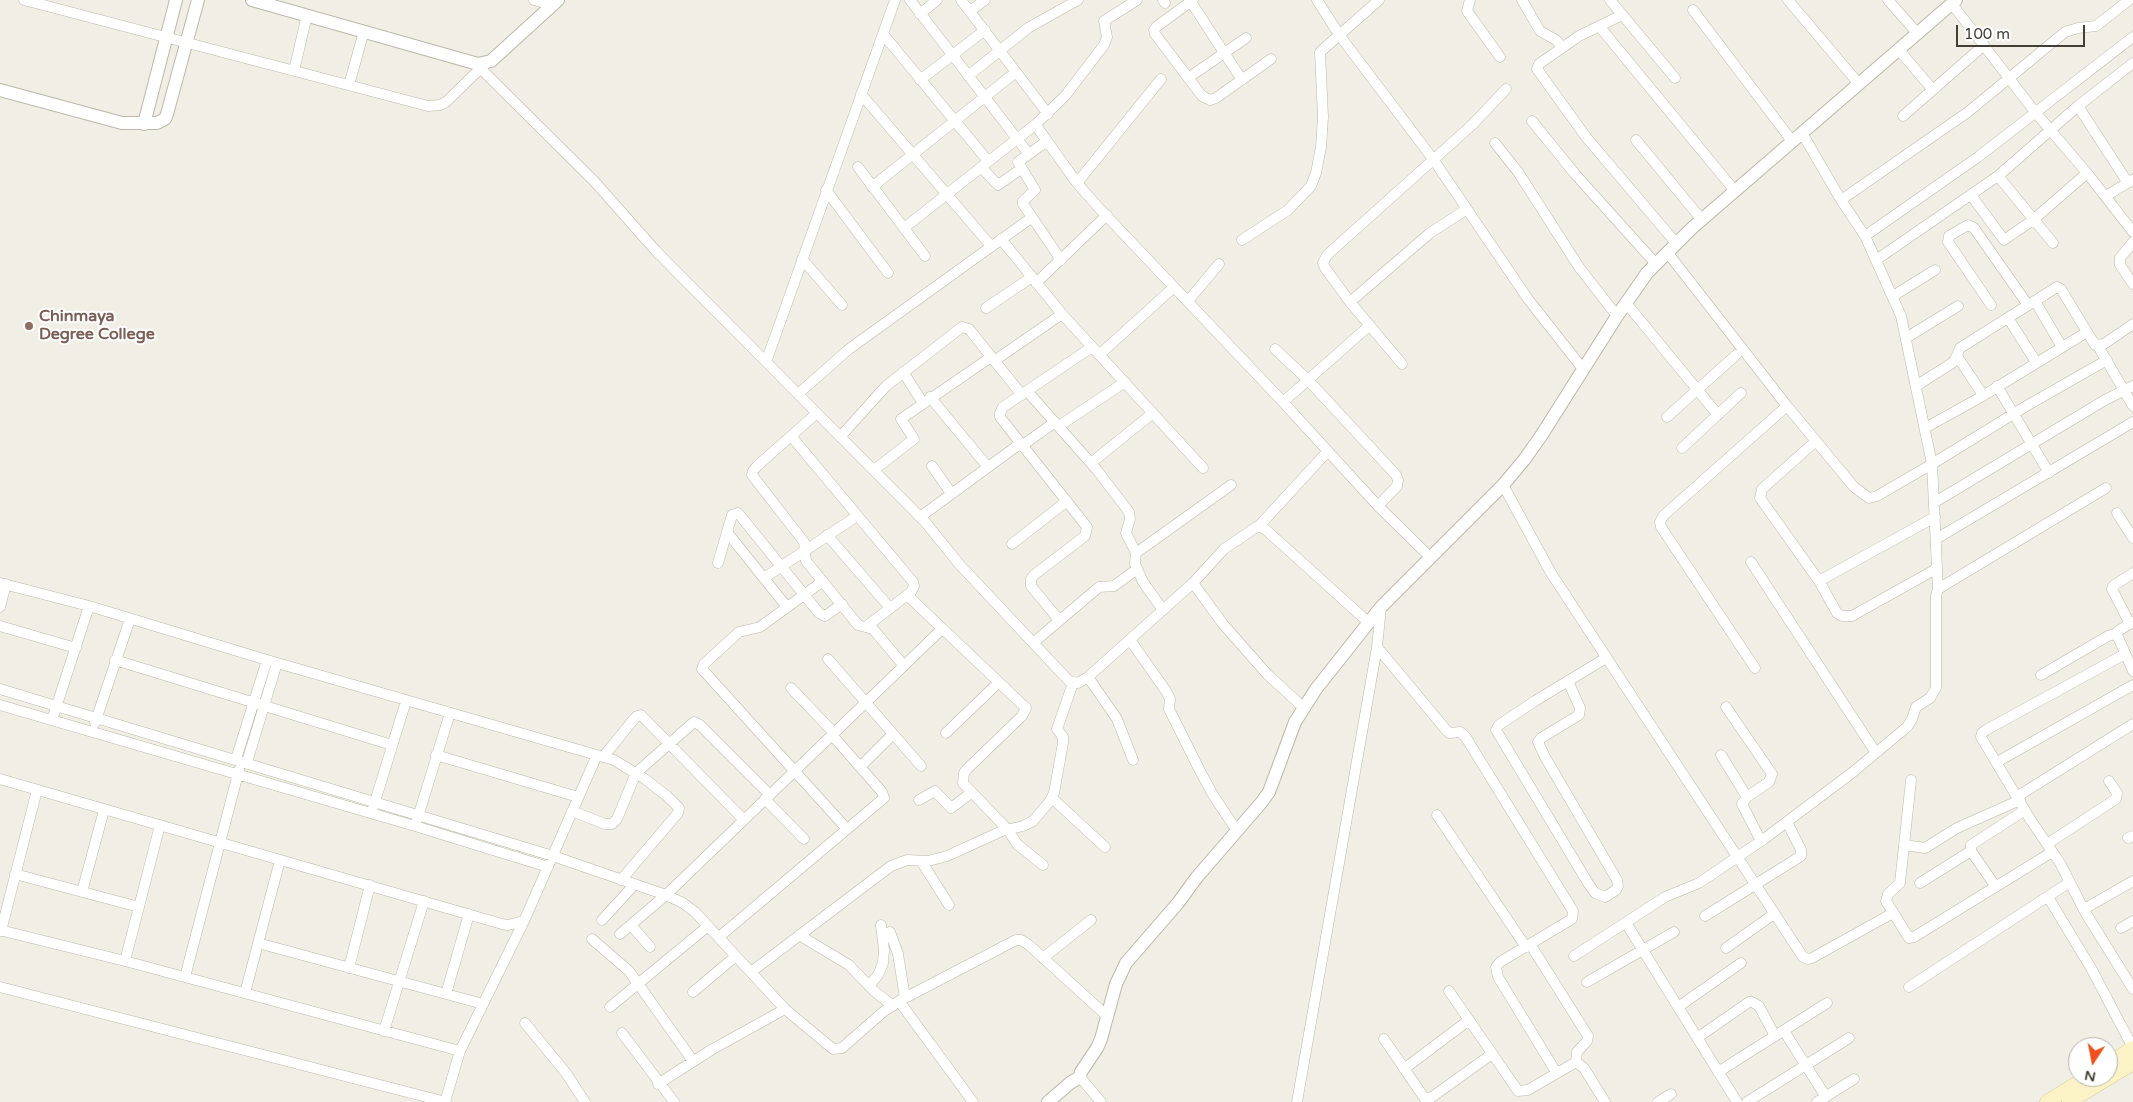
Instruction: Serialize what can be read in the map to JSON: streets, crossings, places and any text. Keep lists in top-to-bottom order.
{
  "places": ["Chinmaya Degree College"],
  "scale_bar": "100 m",
  "north": "bottom"
}
